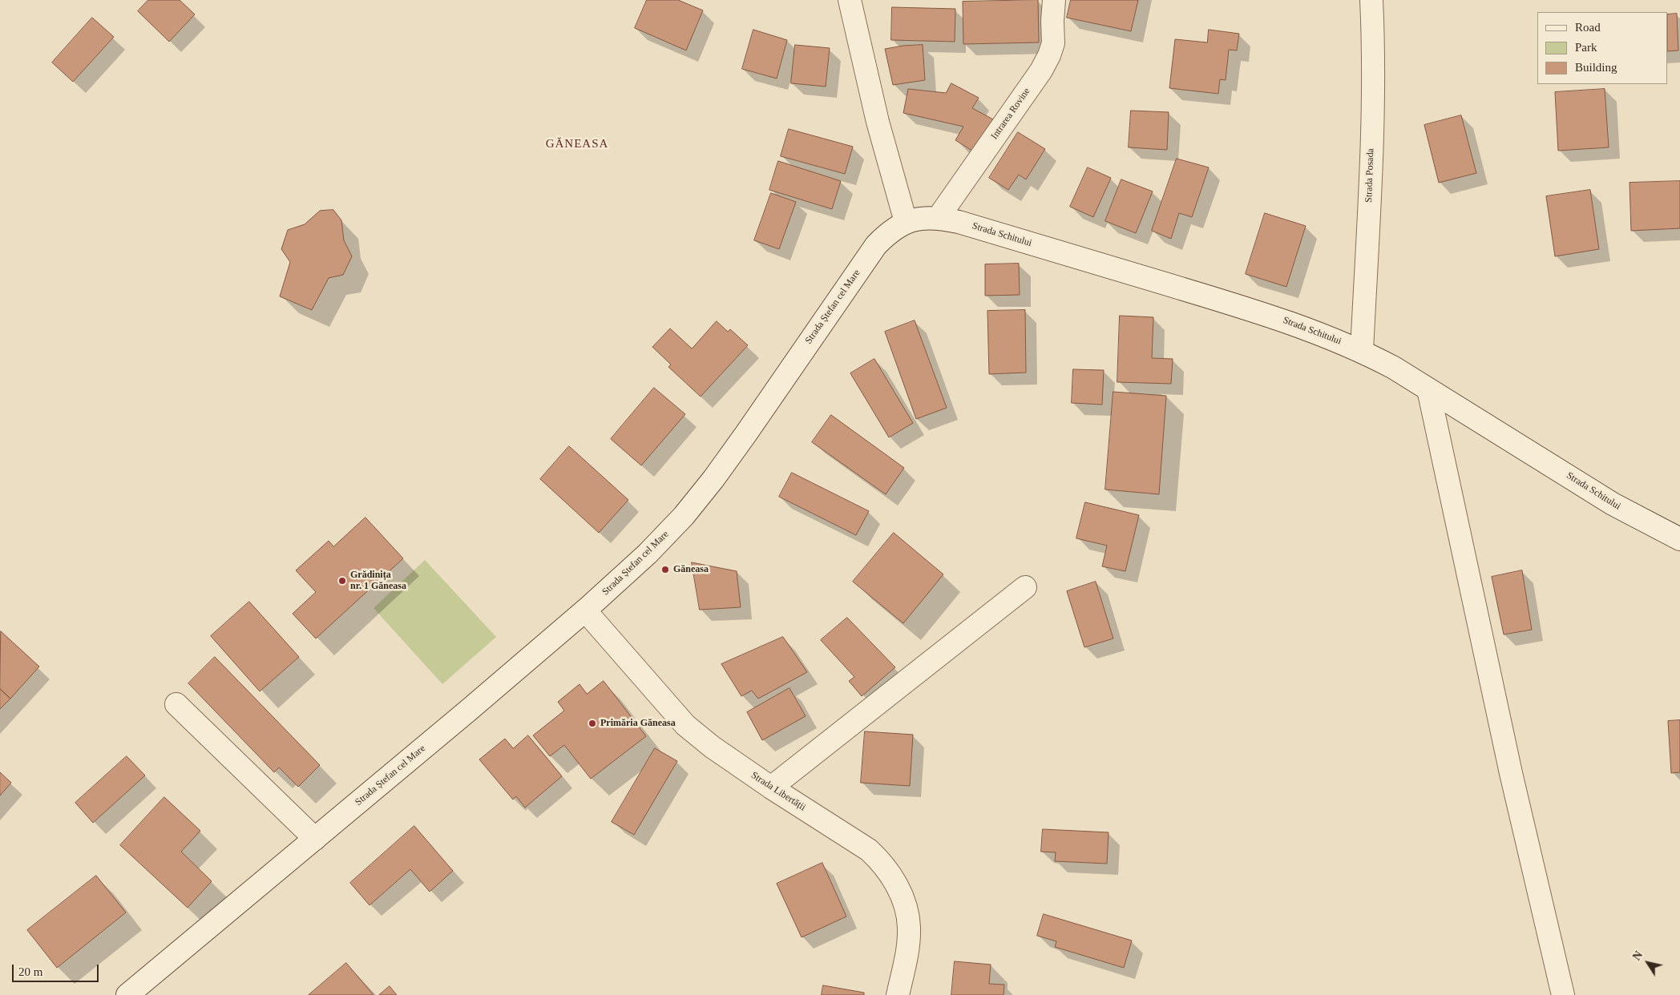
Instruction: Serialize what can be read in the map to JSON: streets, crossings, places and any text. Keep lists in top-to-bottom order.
{
  "streets": {
    "street": [
      "Intrarea Rovine",
      "Strada Posada",
      "Strada Schitului",
      "Strada Ștefan cel Mare",
      "Strada Libertății"
    ]
  },
  "crossings": [
    ["Intrarea Rovine", "Strada Schitului"],
    ["Strada Posada", "Strada Schitului"],
    ["Strada Schitului", "Strada Ștefan cel Mare"],
    ["Strada Ștefan cel Mare", "Strada Libertății"]
  ],
  "districts": ["GĂNEASA"],
  "places": ["Găneasa", "Grădinița nr. 1 Găneasa", "Primăria Găneasa"],
  "legend": ["Road", "Park", "Building"],
  "scale_bar": "20 m",
  "north": "top left"
}
